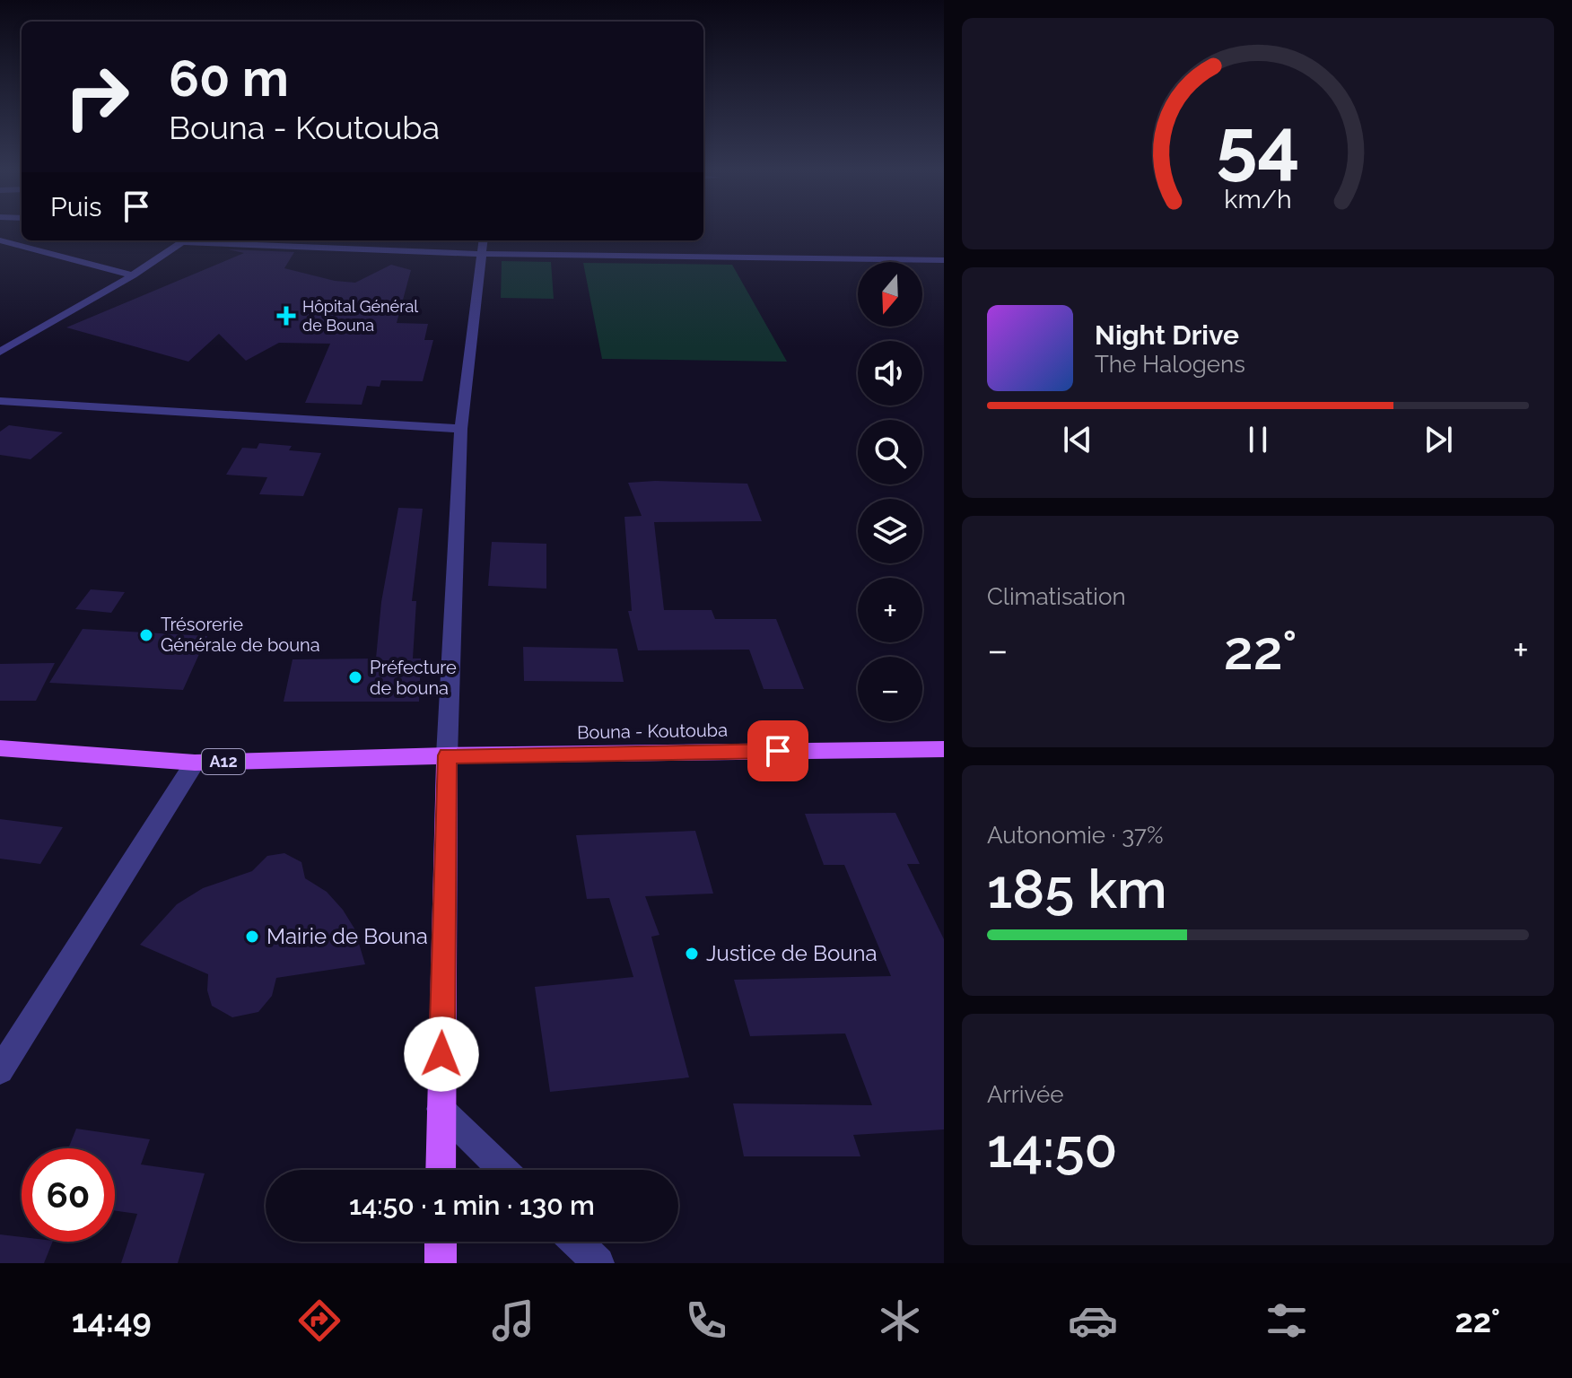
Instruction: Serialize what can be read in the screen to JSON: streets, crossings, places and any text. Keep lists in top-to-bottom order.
{
  "streets": {
    "main road": ["Bouna - Koutouba", "A12"]
  },
  "crossings": [
    ["Bouna - Koutouba", "A12"]
  ],
  "places": {
    "health": ["Hôpital Général de Bouna"],
    "other": [
      "Trésorerie Générale de bouna",
      "Préfecture de bouna",
      "Mairie de Bouna",
      "Justice de Bouna"
    ]
  },
  "north": "bottom",
  "page": {
    "turn": ["60 m", "Bouna - Koutouba"],
    "then": "Puis",
    "map_buttons": ["+", "−"],
    "song": ["Night Drive", "The Halogens"],
    "tile": [
      "Climatisation",
      ["Autonomie · 37%", "185 km"],
      ["Arrivée", "14:50"]
    ],
    "heat": ["−", "22°", "+"],
    "limit": "60",
    "trip": "14:50 · 1 min · 130 m",
    "tabs": ["14:49", "22°"],
    "gauge": ["54", "km/h"]
  }
}
